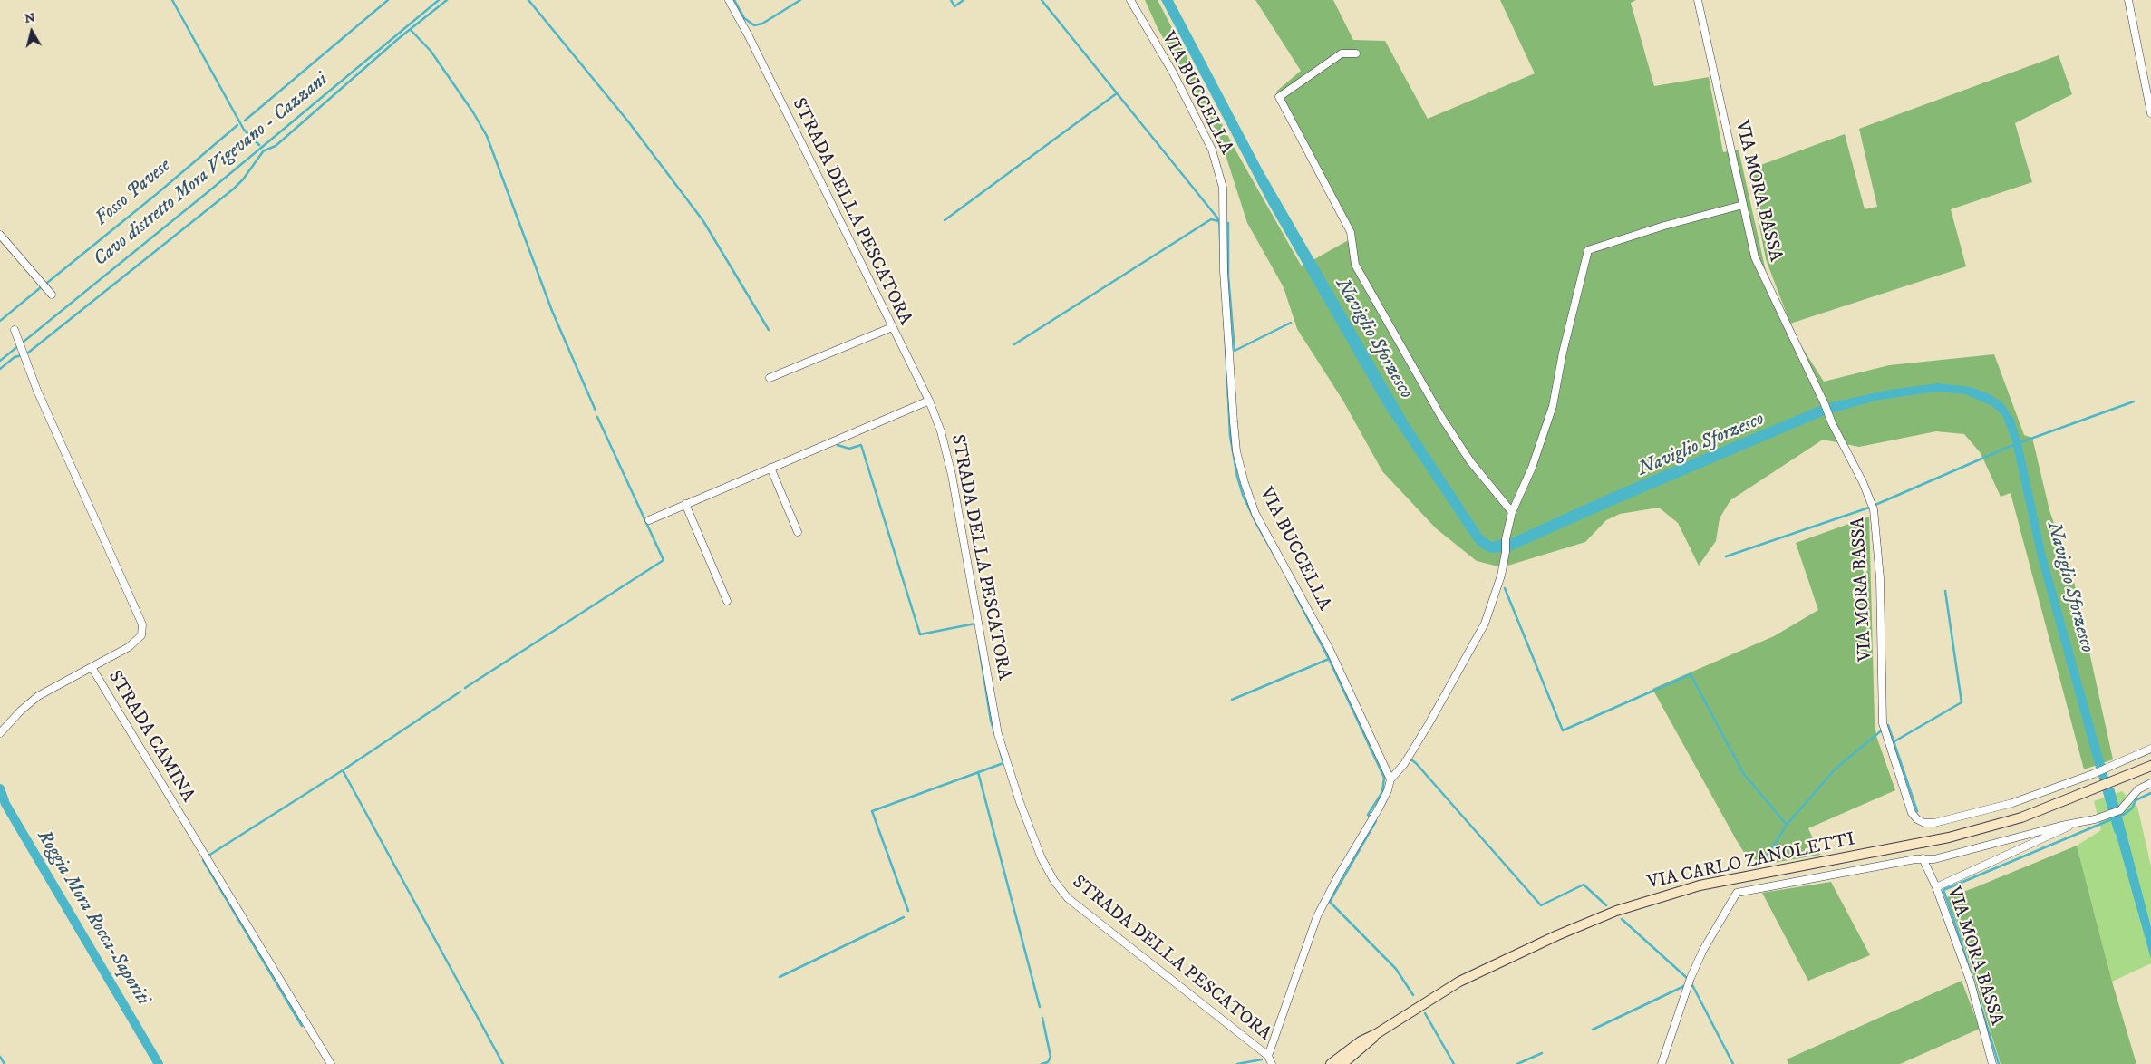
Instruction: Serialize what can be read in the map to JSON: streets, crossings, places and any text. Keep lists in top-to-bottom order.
{
  "streets": {
    "main road": ["VIA CARLO ZANOLETTI"],
    "street": [
      "VIA BUCCELLA",
      "VIA MORA BASSA",
      "STRADA DELLA PESCATORA",
      "STRADA CAMINA"
    ]
  },
  "water": [
    "Cavo distretto Mora Vigevano - Cazzani",
    "Fosso Pavese",
    "Naviglio Sforzesco",
    "Roggia Mora Rocca-Saporiti"
  ],
  "north": "top"
}
